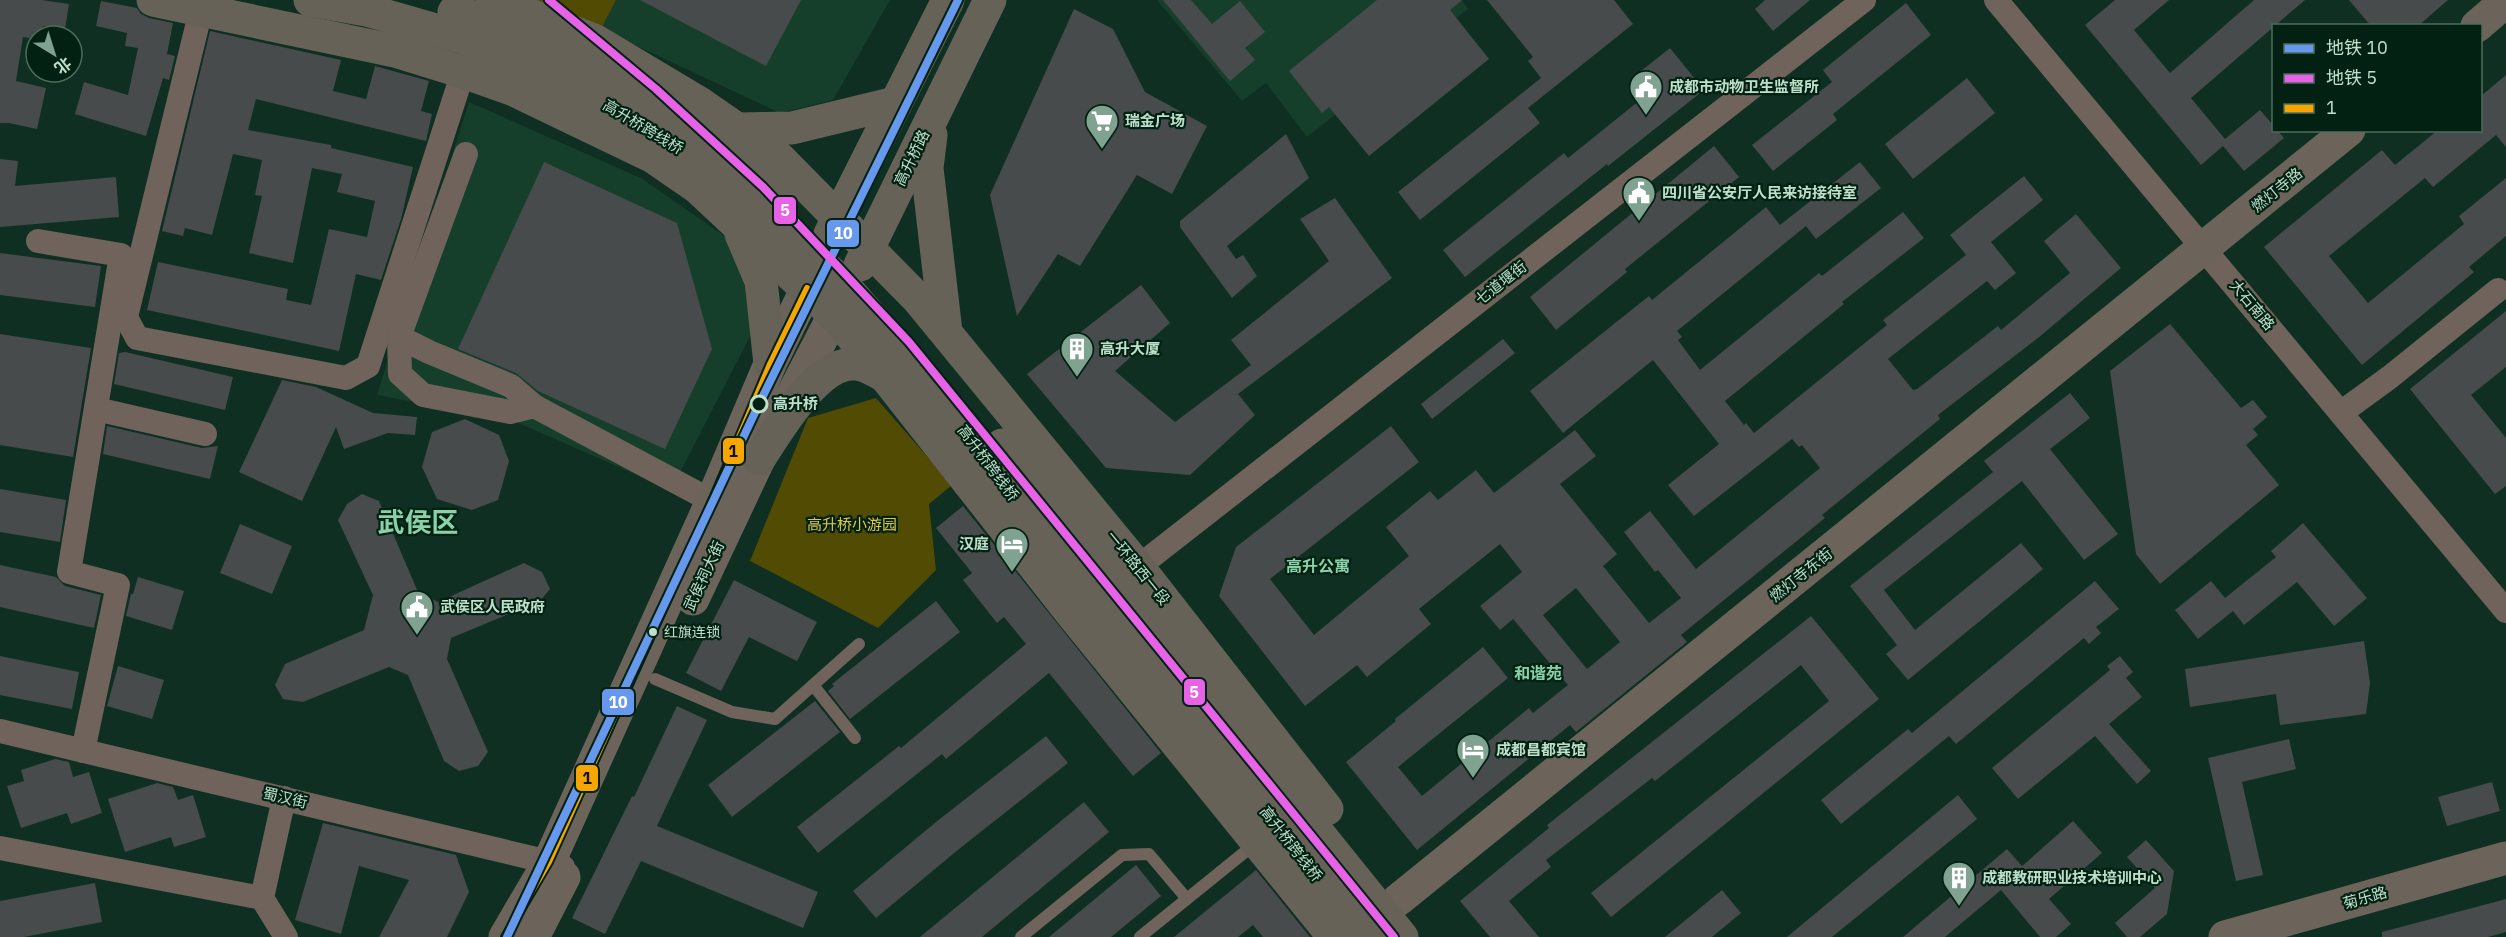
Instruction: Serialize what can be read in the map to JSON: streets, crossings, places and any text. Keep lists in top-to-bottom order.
{
  "streets": {
    "main road": ["高升桥跨线桥", "高升桥路", "一环路西一段"],
    "street": [
      "燃灯寺路",
      "七道堰街",
      "大石南路",
      "燃灯寺东街",
      "武侯祠大街",
      "蜀汉街",
      "菊乐路"
    ]
  },
  "crossings": [
    ["高升桥跨线桥", "一环路西一段"],
    ["高升桥跨线桥", "燃灯寺东街"],
    ["高升桥路", "一环路西一段"],
    ["高升桥路", "武侯祠大街"],
    ["燃灯寺路", "大石南路"],
    ["燃灯寺路", "燃灯寺东街"],
    ["七道堰街", "一环路西一段"],
    ["大石南路", "燃灯寺东街"],
    ["一环路西一段", "燃灯寺东街"],
    ["一环路西一段", "武侯祠大街"],
    ["武侯祠大街", "蜀汉街"]
  ],
  "districts": ["武侯区", "高升公寓", "和谐苑"],
  "parks": ["高升桥小游园"],
  "places": {
    "public building": ["成都市动物卫生监督所", "四川省公安厅人民来访接待室", "武侯区人民政府"],
    "supermarket": ["瑞金广场"],
    "building": ["高升大厦", "成都教研职业技术培训中心"],
    "other": ["高升桥", "红旗连锁"],
    "hotel": ["汉庭", "成都昌都宾馆"]
  },
  "lines": ["metro line 10", "metro line 5", "transit line 1"],
  "legend": ["地铁 10", "地铁 5", "1"],
  "north": "bottom right"
}
